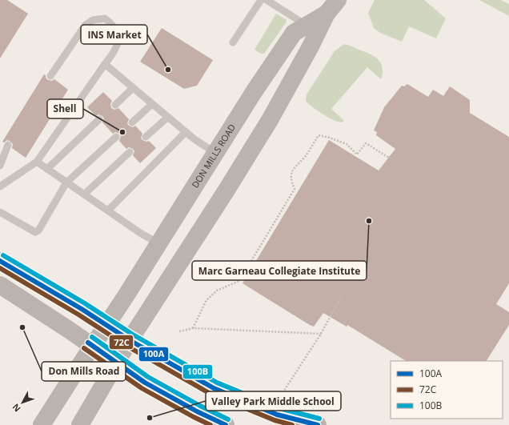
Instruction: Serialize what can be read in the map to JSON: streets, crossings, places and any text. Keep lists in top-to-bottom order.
{
  "streets": {
    "main road": ["DON MILLS ROAD"]
  },
  "places": [
    "INS Market",
    "Shell",
    "Marc Garneau Collegiate Institute",
    "Don Mills Road",
    "Valley Park Middle School"
  ],
  "lines": ["transit line 100B", "transit line 100A", "transit line 72C"],
  "legend": ["100A", "72C", "100B"],
  "north": "bottom left"
}
